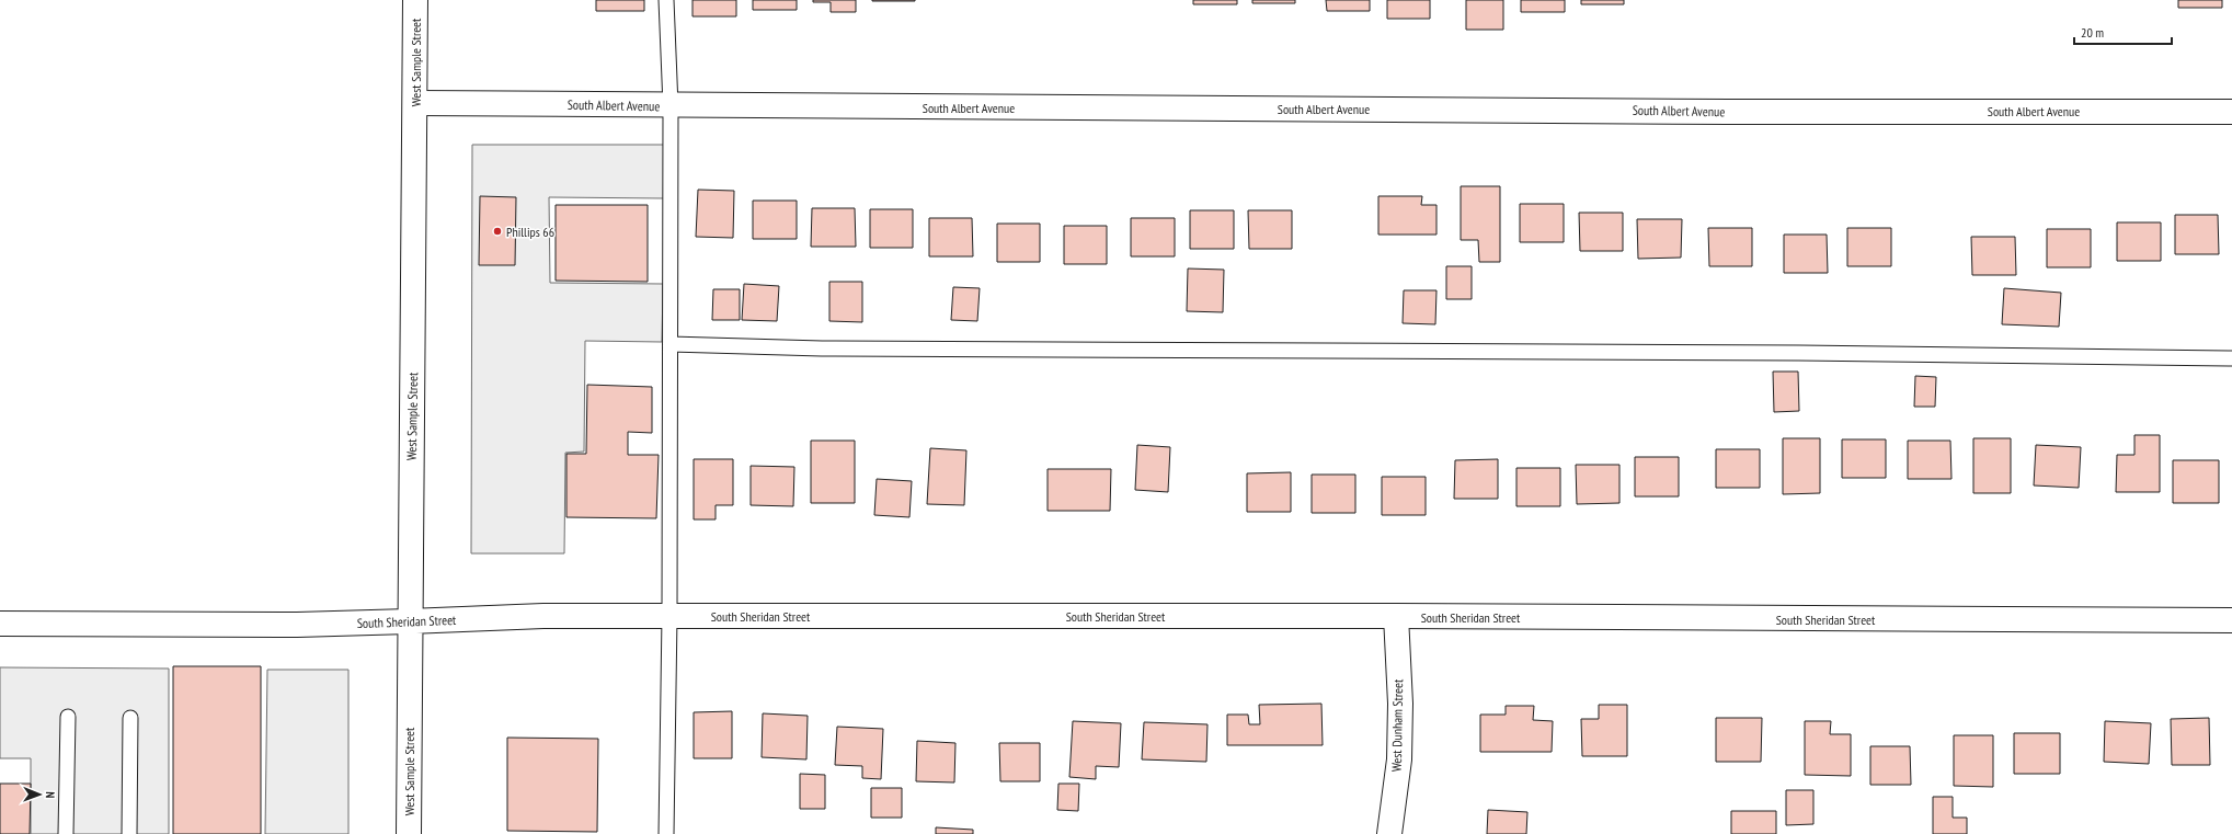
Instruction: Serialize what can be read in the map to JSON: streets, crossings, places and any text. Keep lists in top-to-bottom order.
{
  "streets": {
    "street": [
      "West Sample Street",
      "South Albert Avenue",
      "South Sheridan Street",
      "West Dunham Street"
    ]
  },
  "crossings": [
    ["West Sample Street", "South Albert Avenue"],
    ["West Sample Street", "South Sheridan Street"],
    ["South Sheridan Street", "West Dunham Street"]
  ],
  "places": ["Phillips 66"],
  "scale_bar": "20 m",
  "north": "right"
}
